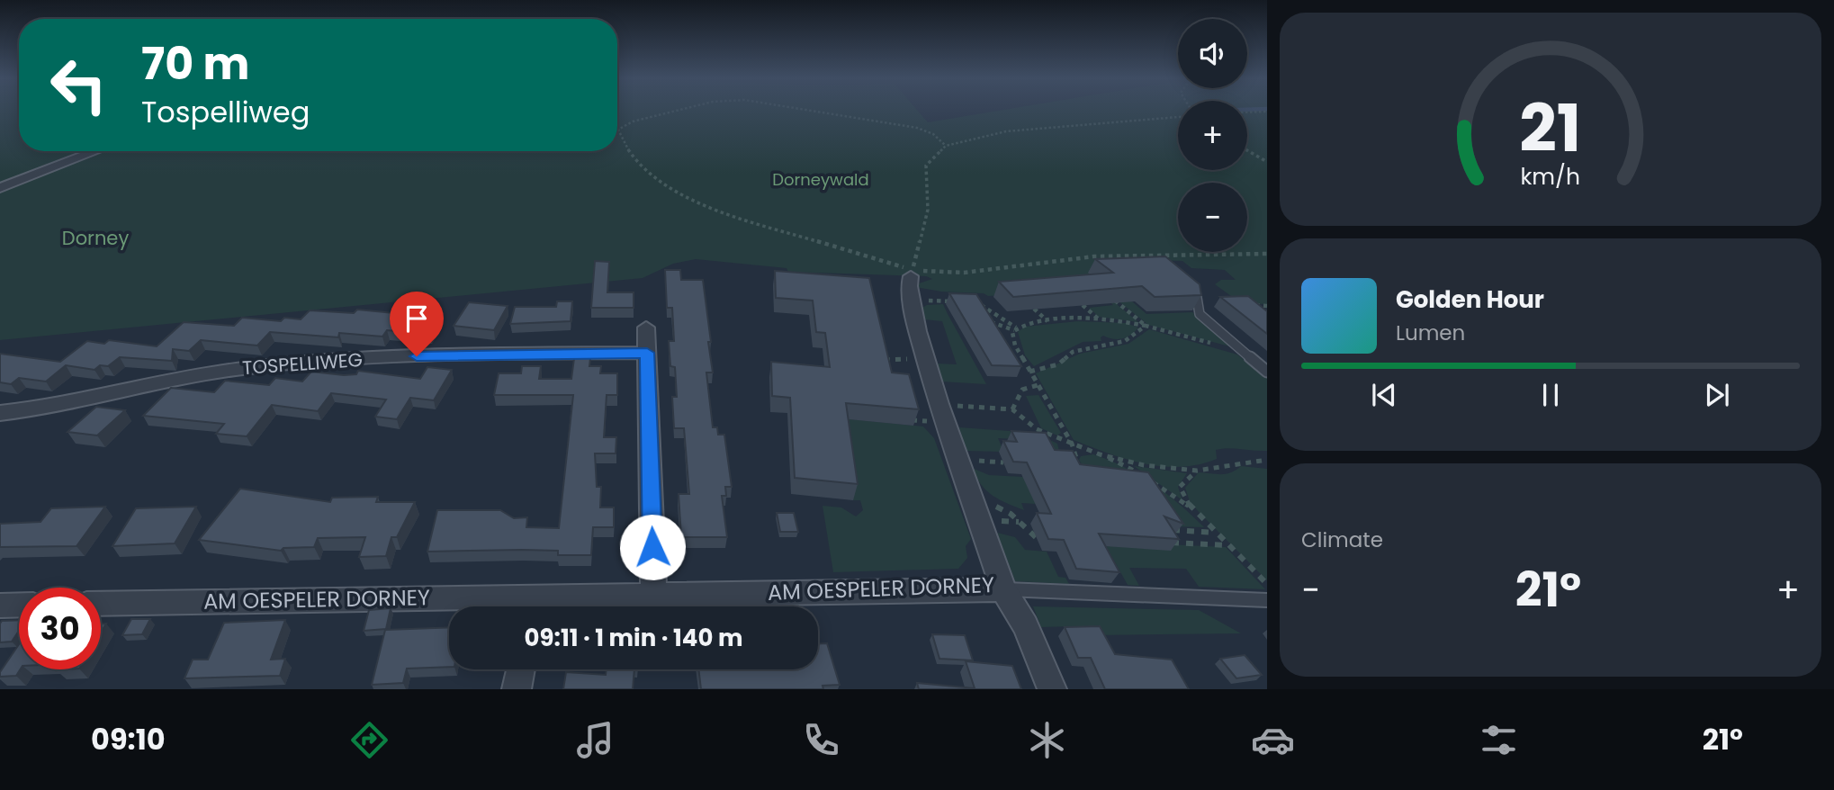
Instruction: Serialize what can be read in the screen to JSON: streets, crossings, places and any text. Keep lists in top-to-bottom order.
{
  "streets": {
    "street": ["TOSPELLIWEG", "AM OESPELER DORNEY"]
  },
  "parks": ["Dorneywald", "Dorney"],
  "page": {
    "map_buttons": ["+", "−"],
    "turn": ["70 m", "Tospelliweg"],
    "song": ["Golden Hour", "Lumen"],
    "tile": "Climate",
    "heat": ["−", "21°", "+"],
    "limit": "30",
    "trip": "09:11 · 1 min · 140 m",
    "tabs": ["09:10", "21°"],
    "gauge": ["21", "km/h"]
  }
}
